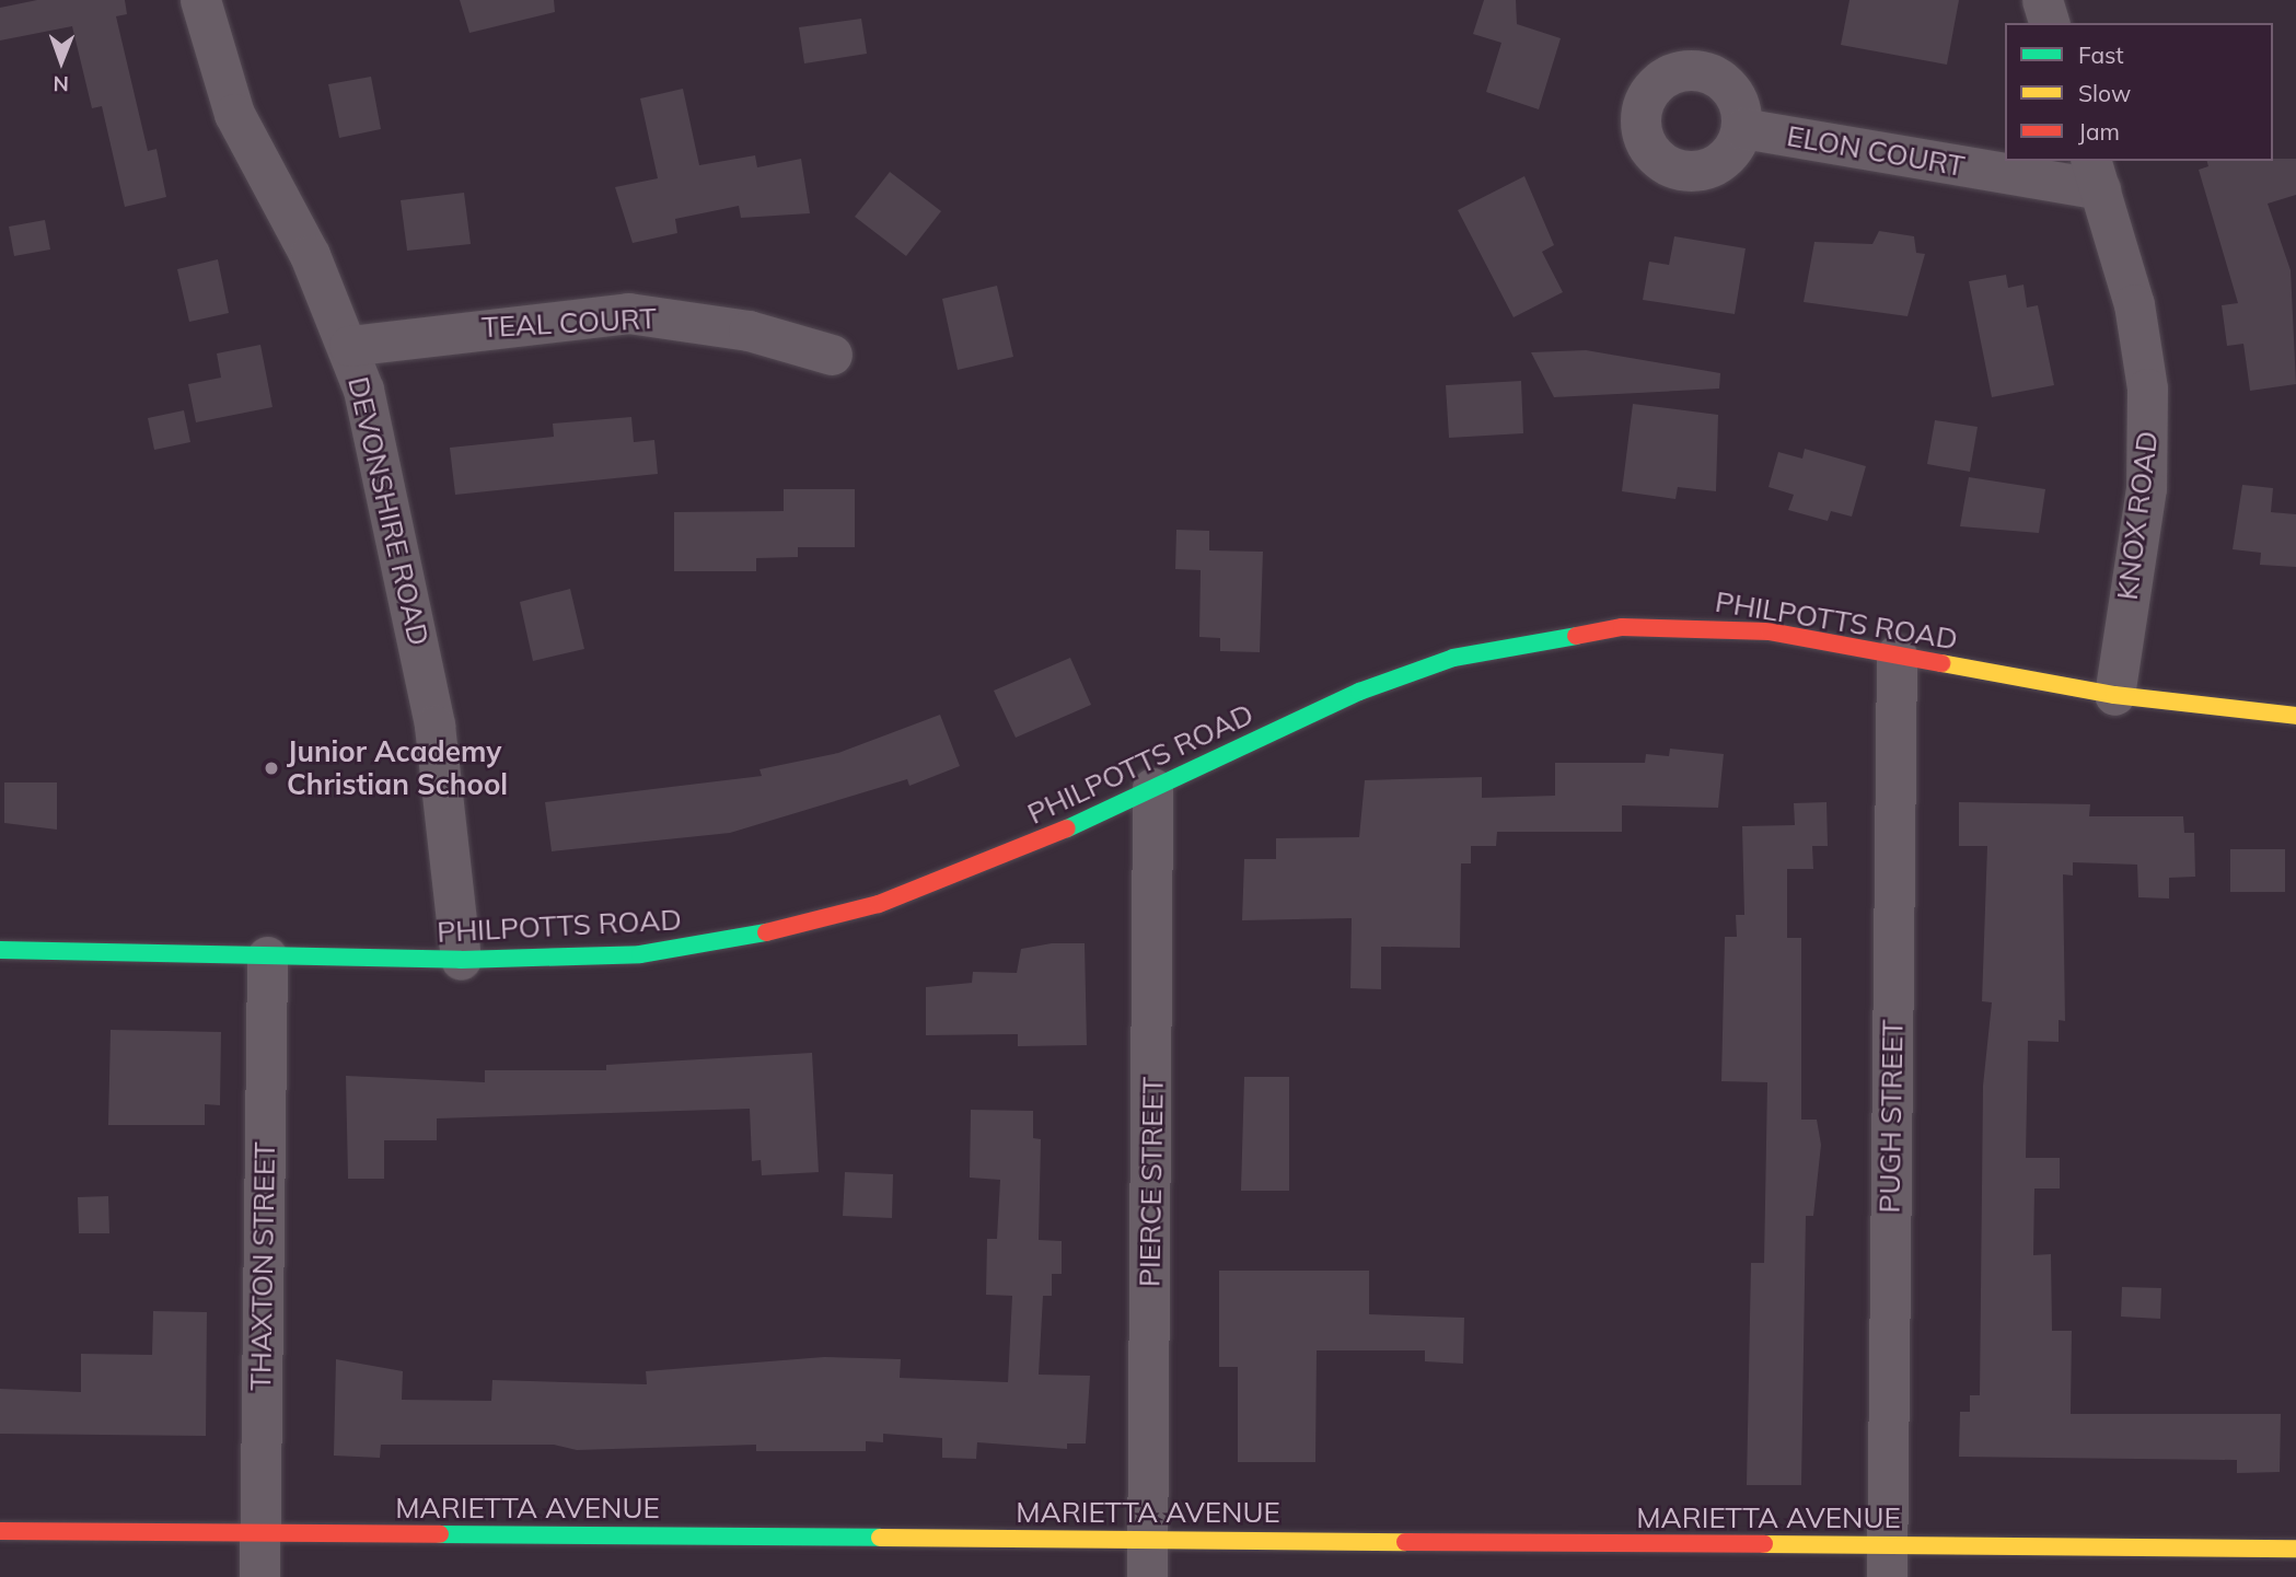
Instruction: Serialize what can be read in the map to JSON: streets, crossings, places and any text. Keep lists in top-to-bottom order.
{
  "streets": {
    "street": [
      "ELON COURT",
      "TEAL COURT",
      "DEVONSHIRE ROAD",
      "KNOX ROAD",
      "PHILPOTTS ROAD",
      "PUGH STREET",
      "PIERCE STREET",
      "THAXTON STREET",
      "MARIETTA AVENUE"
    ]
  },
  "crossings": [
    ["ELON COURT", "KNOX ROAD"],
    ["TEAL COURT", "DEVONSHIRE ROAD"],
    ["DEVONSHIRE ROAD", "PHILPOTTS ROAD"],
    ["KNOX ROAD", "PHILPOTTS ROAD"],
    ["PHILPOTTS ROAD", "PUGH STREET"],
    ["PHILPOTTS ROAD", "PIERCE STREET"],
    ["PHILPOTTS ROAD", "THAXTON STREET"],
    ["PUGH STREET", "MARIETTA AVENUE"],
    ["PIERCE STREET", "MARIETTA AVENUE"],
    ["THAXTON STREET", "MARIETTA AVENUE"]
  ],
  "places": ["Junior Academy Christian School"],
  "legend": ["Fast", "Slow", "Jam"],
  "north": "bottom"
}
